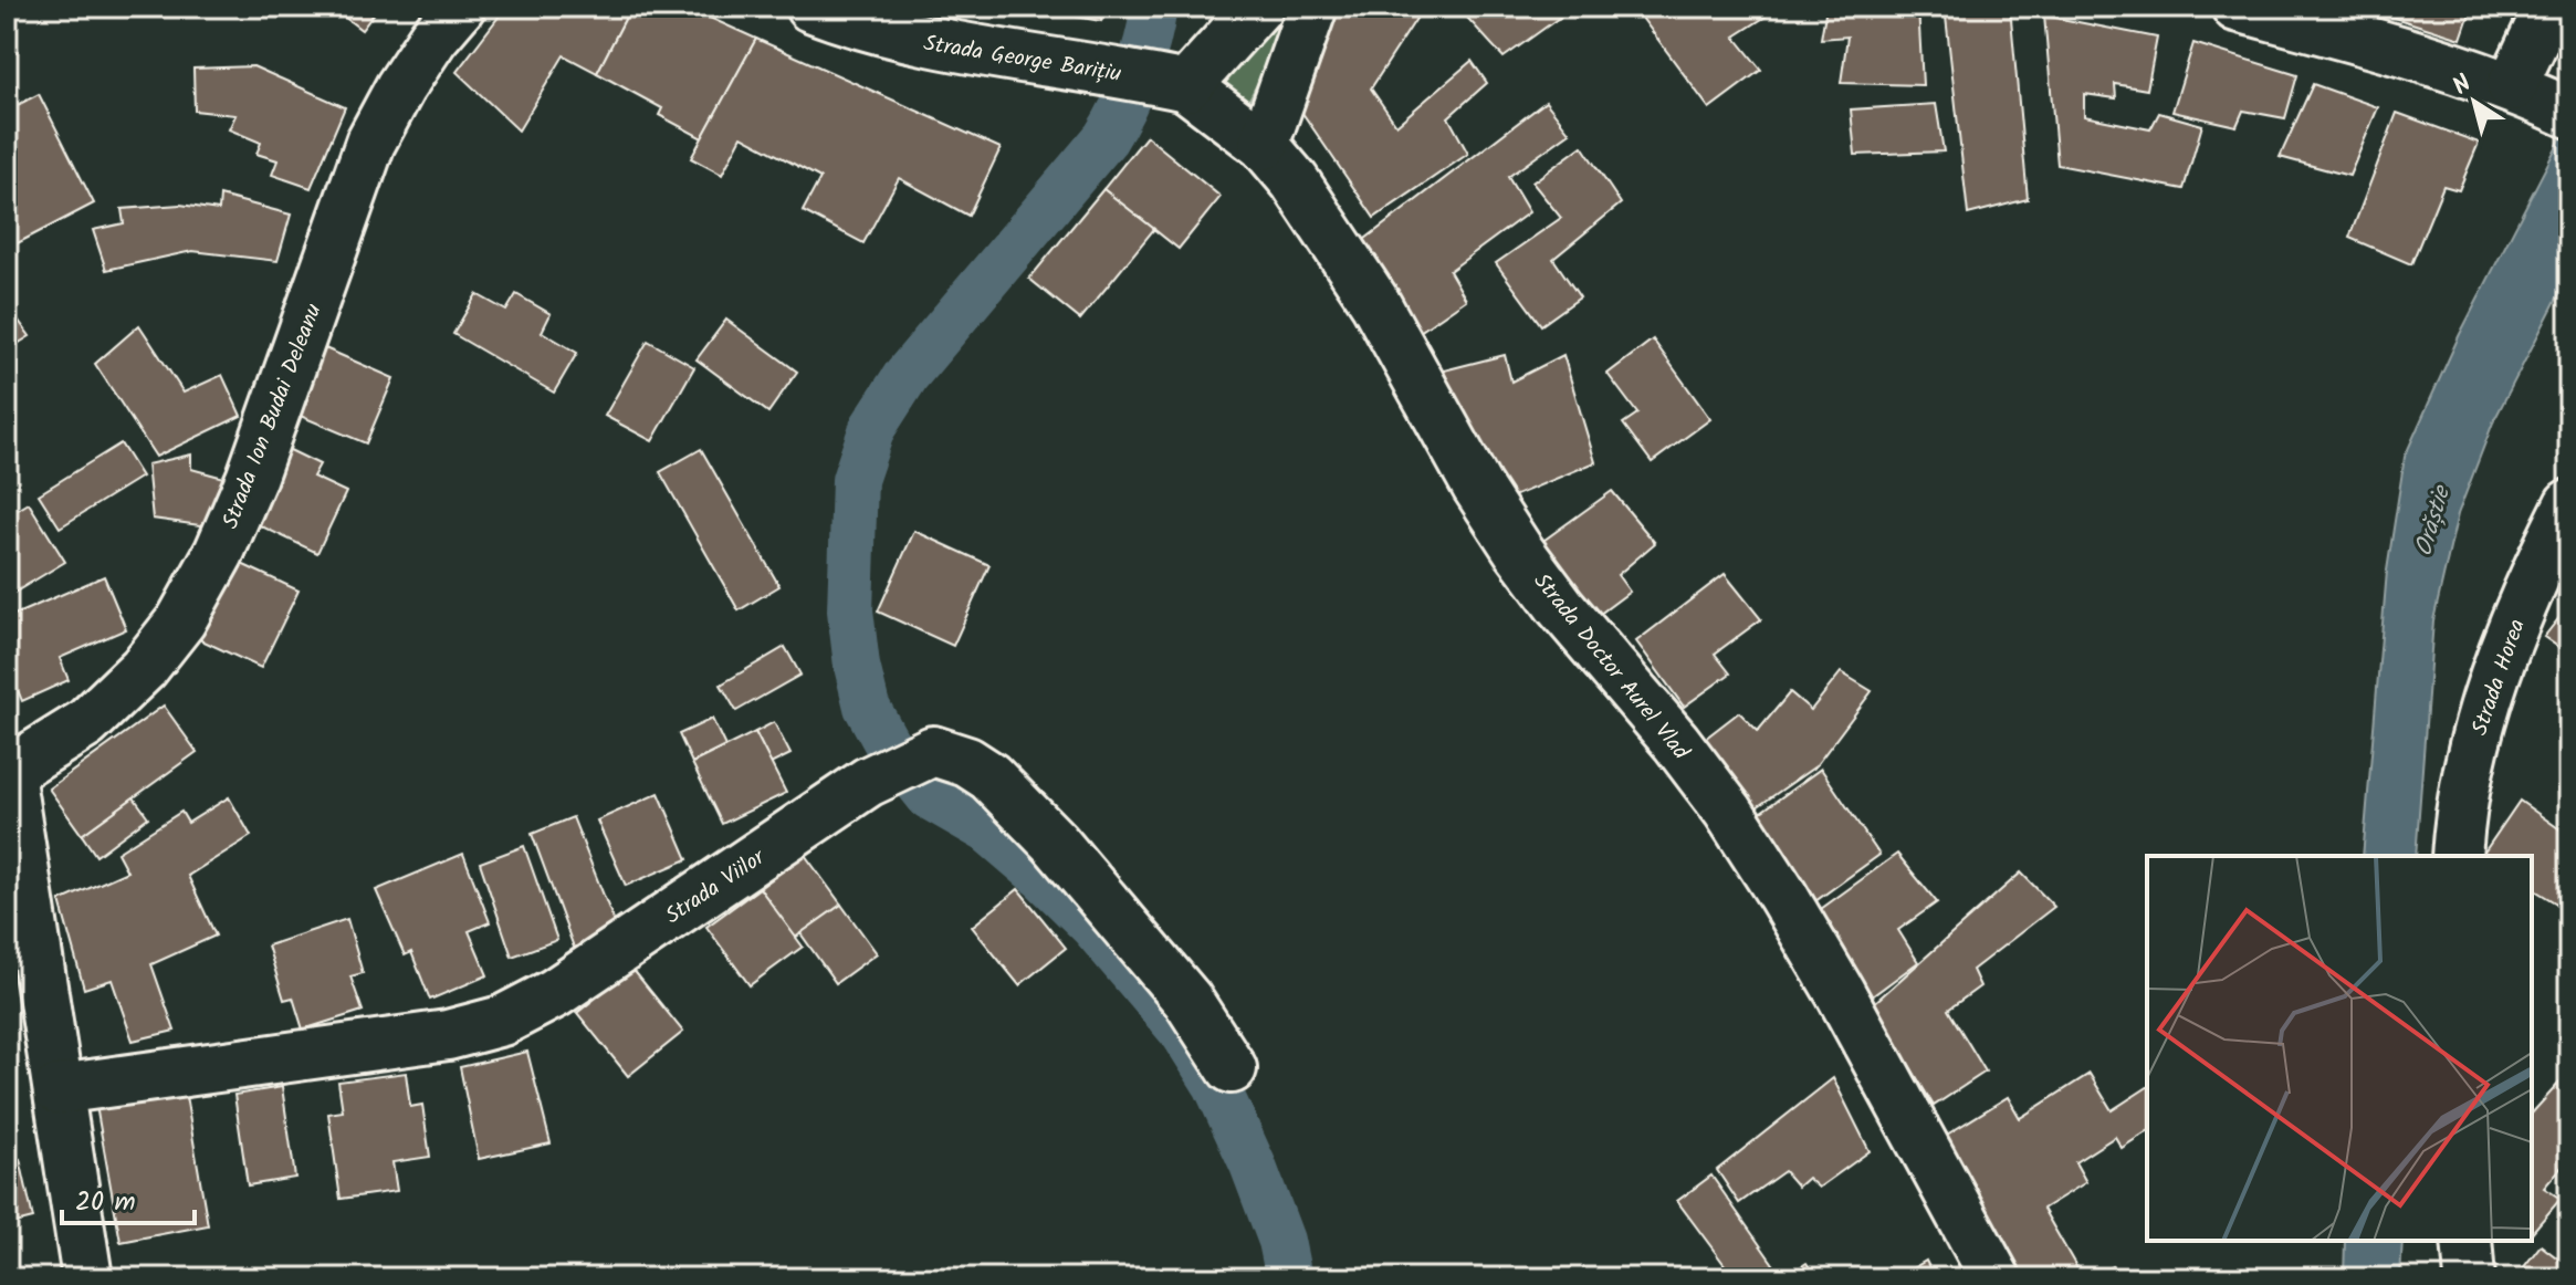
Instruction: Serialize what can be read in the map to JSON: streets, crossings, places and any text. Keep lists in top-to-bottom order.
{
  "streets": {
    "street": [
      "Strada George Barițiu",
      "Strada Ion Budai Deleanu",
      "Strada Doctor Aurel Vlad",
      "Strada Horea",
      "Strada Viilor"
    ]
  },
  "crossings": [
    ["Strada George Barițiu", "Strada Doctor Aurel Vlad"]
  ],
  "water": ["Orăștie"],
  "scale_bar": "20 m",
  "north": "top left"
}
